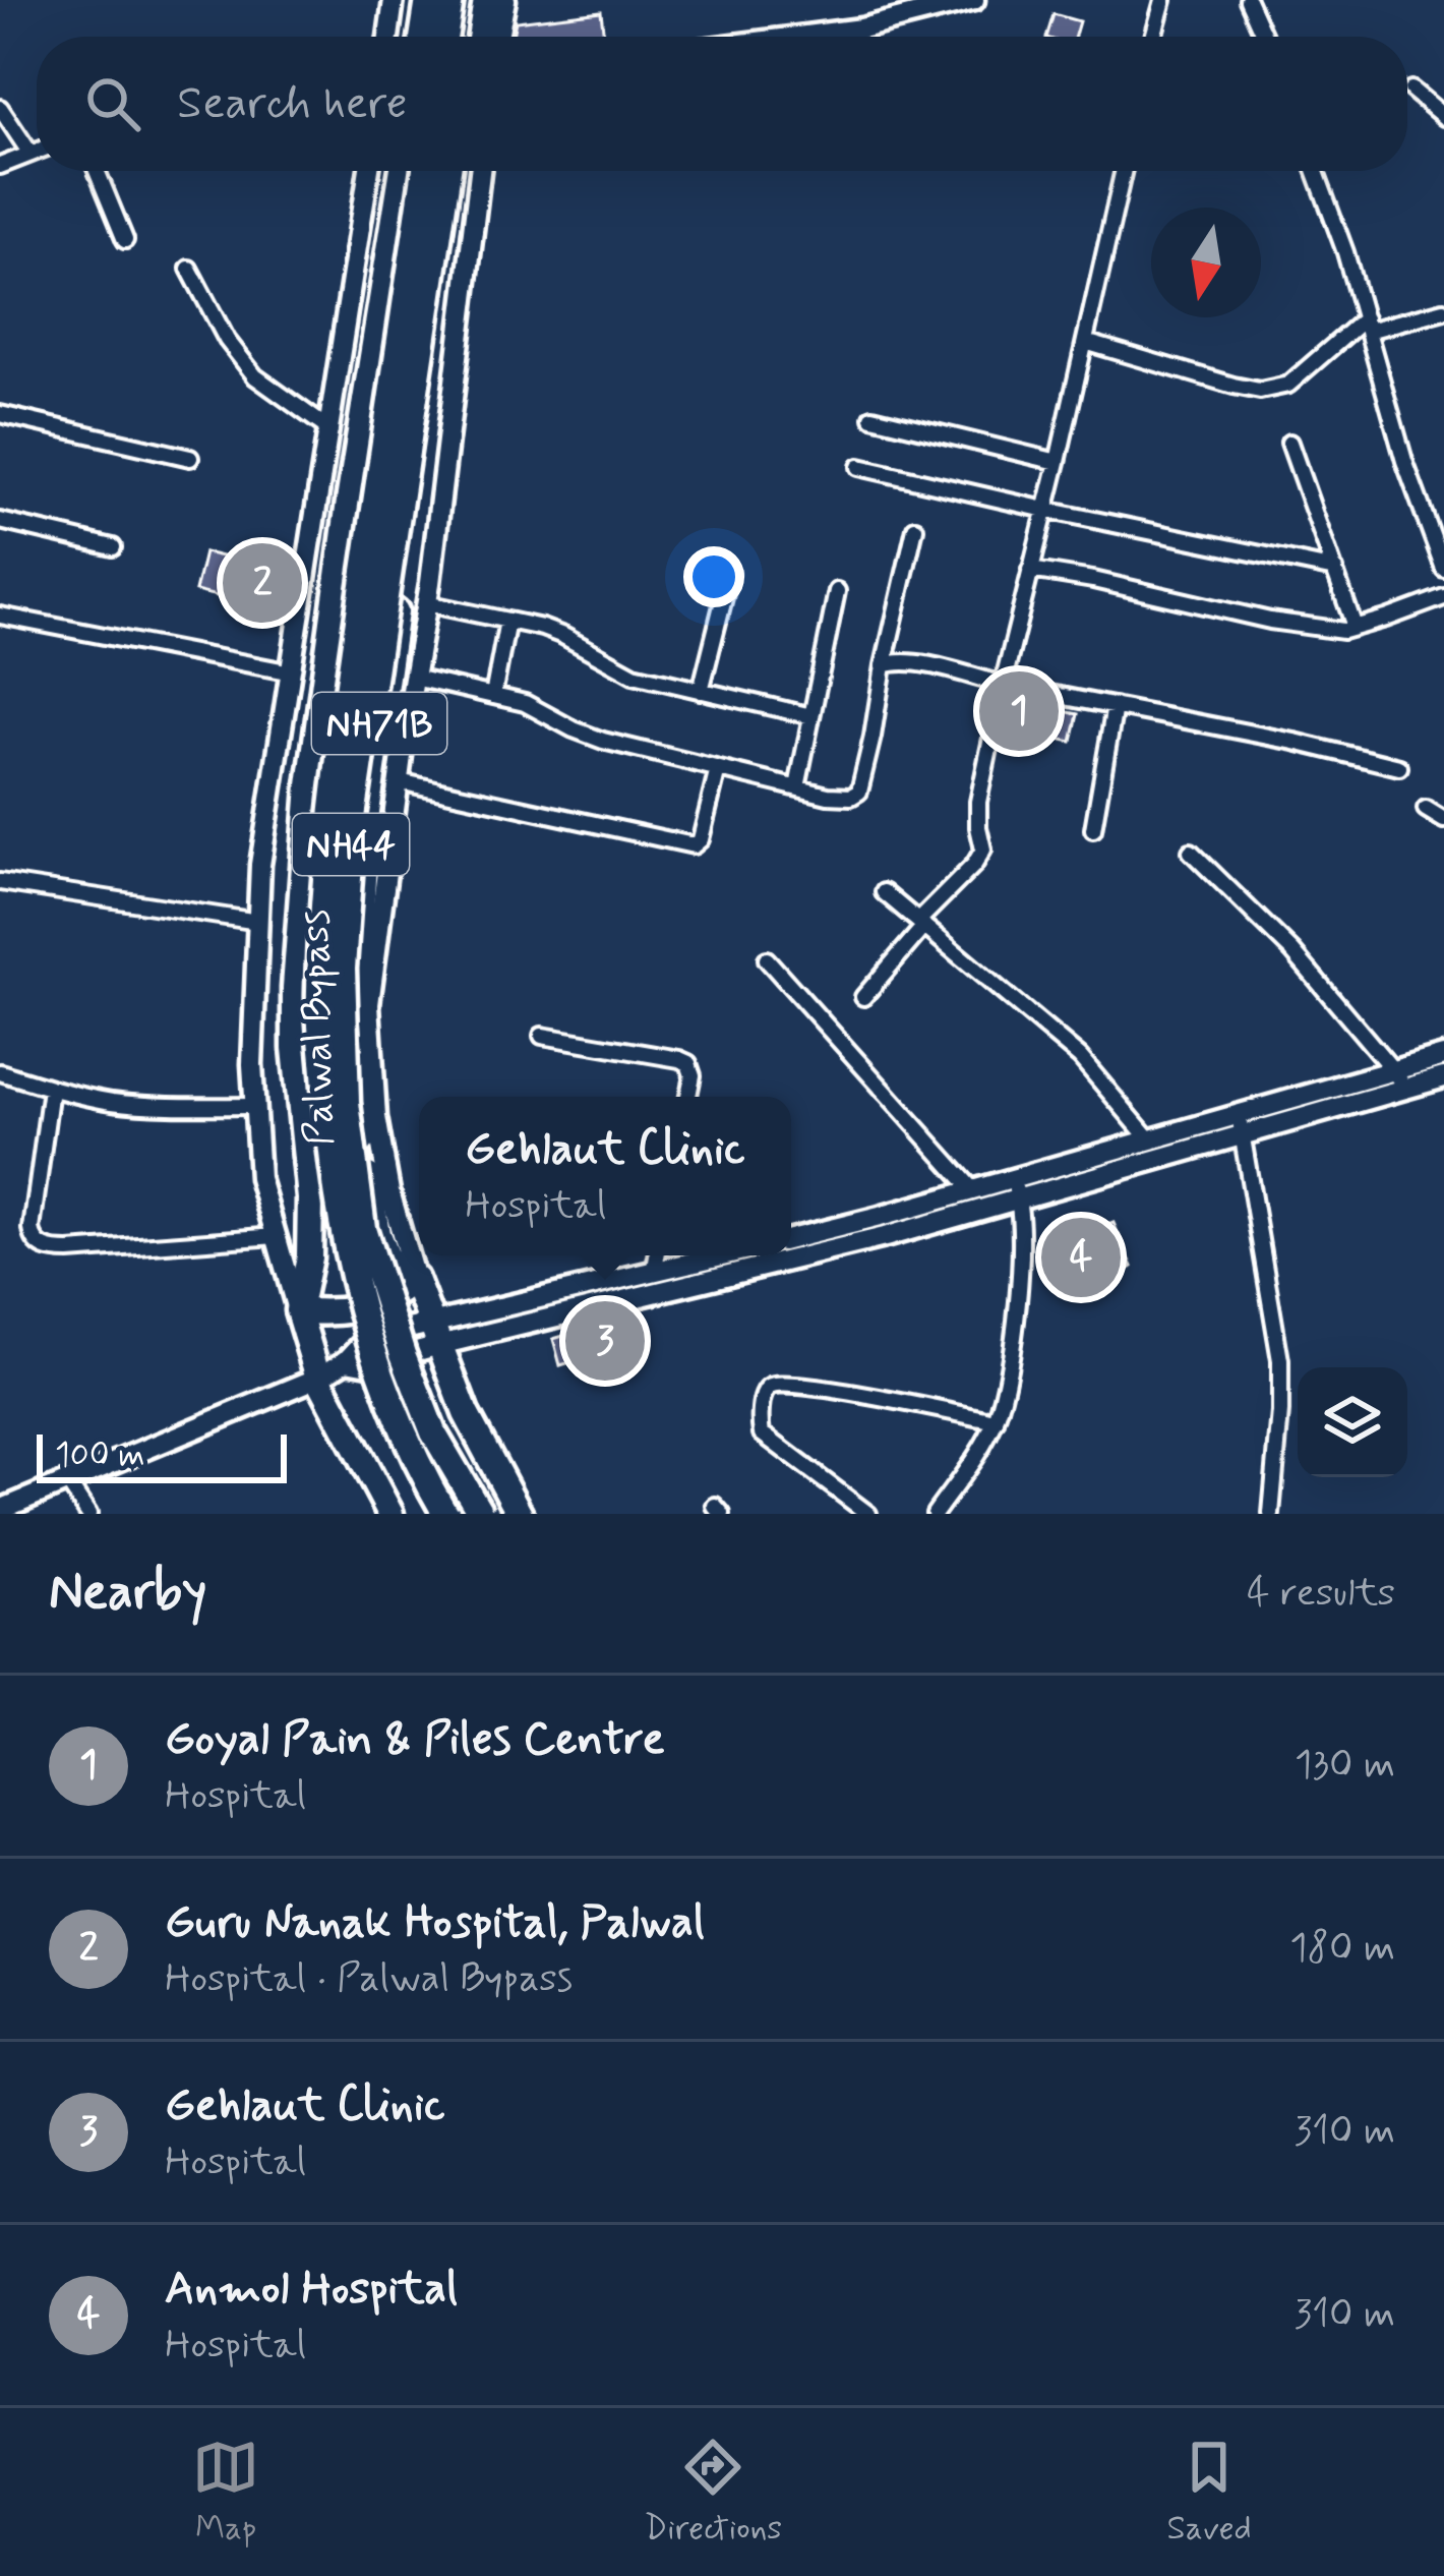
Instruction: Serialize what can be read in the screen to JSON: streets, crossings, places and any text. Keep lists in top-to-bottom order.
{
  "streets": {
    "highway": ["NH71B", "NH44", "Palwal Bypass"]
  },
  "scale_bar": "100 m",
  "north": "bottom",
  "page": {
    "search": "Search here",
    "pins": [
      "2",
      "1",
      "4",
      "3"
    ],
    "popup": ["Gehlaut Clinic", "Hospital"],
    "scale": "100 m",
    "heading": ["Nearby", "4 results"],
    "list": [
      {
        "mark": "1",
        "name": "Goyal Pain & Piles Centre",
        "note": "Hospital",
        "value": "130 m"
      },
      {
        "mark": "2",
        "name": "Guru Nanak Hospital, Palwal",
        "note": "Hospital · Palwal Bypass",
        "value": "180 m"
      },
      {
        "mark": "3",
        "name": "Gehlaut Clinic",
        "note": "Hospital",
        "value": "310 m"
      },
      {
        "mark": "4",
        "name": "Anmol Hospital",
        "note": "Hospital",
        "value": "310 m"
      }
    ],
    "nav": ["Map", "Directions", "Saved"]
  }
}
